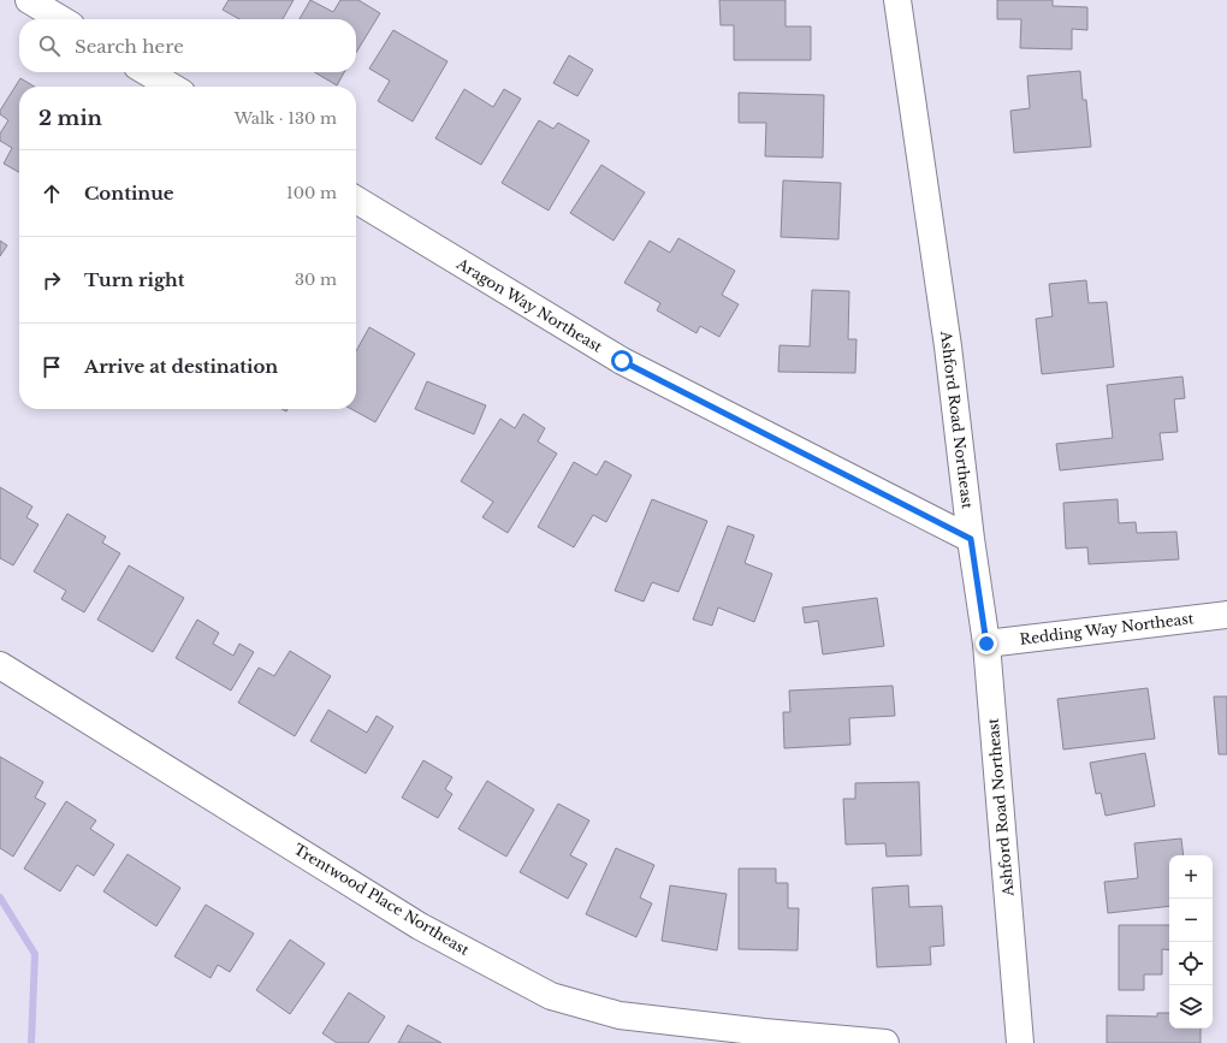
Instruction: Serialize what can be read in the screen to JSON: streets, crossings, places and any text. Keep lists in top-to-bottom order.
{
  "streets": {
    "street": [
      "Aragon Way Northeast",
      "Ashford Road Northeast",
      "Redding Way Northeast",
      "Trentwood Place Northeast"
    ]
  },
  "crossings": [
    ["Aragon Way Northeast", "Ashford Road Northeast"],
    ["Ashford Road Northeast", "Redding Way Northeast"]
  ],
  "page": {
    "search": "Search here",
    "heading": ["2 min", "Walk · 130 m"],
    "list": [
      ["Continue", "100 m"],
      ["Turn right", "30 m"],
      "Arrive at destination"
    ],
    "map_buttons": ["+", "−"]
  }
}
